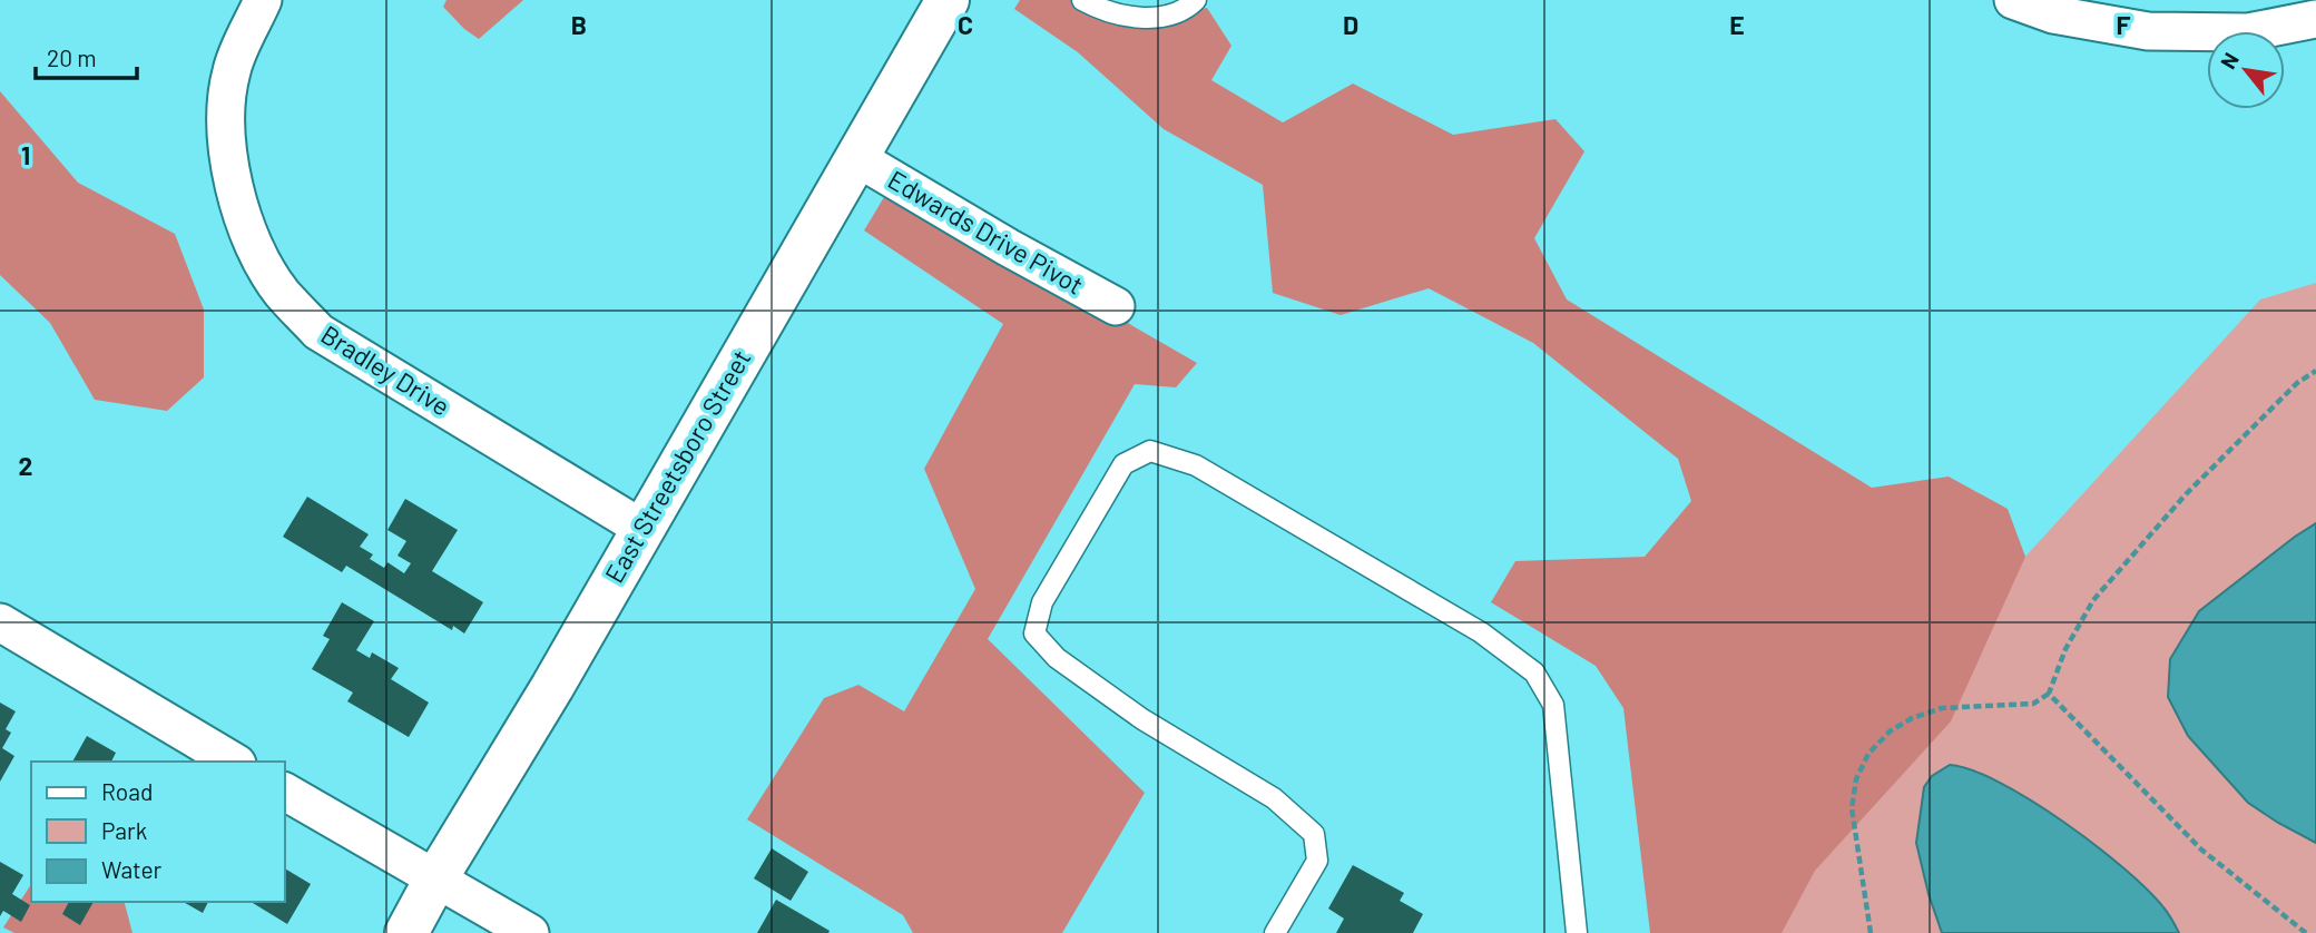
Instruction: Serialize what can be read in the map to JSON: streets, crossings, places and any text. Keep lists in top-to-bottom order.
{
  "streets": {
    "main road": ["East Streetsboro Street"],
    "street": ["Edwards Drive Pivot", "Bradley Drive"]
  },
  "crossings": [
    ["Edwards Drive Pivot", "East Streetsboro Street"],
    ["Bradley Drive", "East Streetsboro Street"]
  ],
  "legend": ["Road", "Park", "Water"],
  "scale_bar": "20 m",
  "north": "top left",
  "grid": {
    "columns": [
      "B",
      "C",
      "D",
      "E",
      "F"
    ],
    "rows": ["1", "2"]
  }
}
